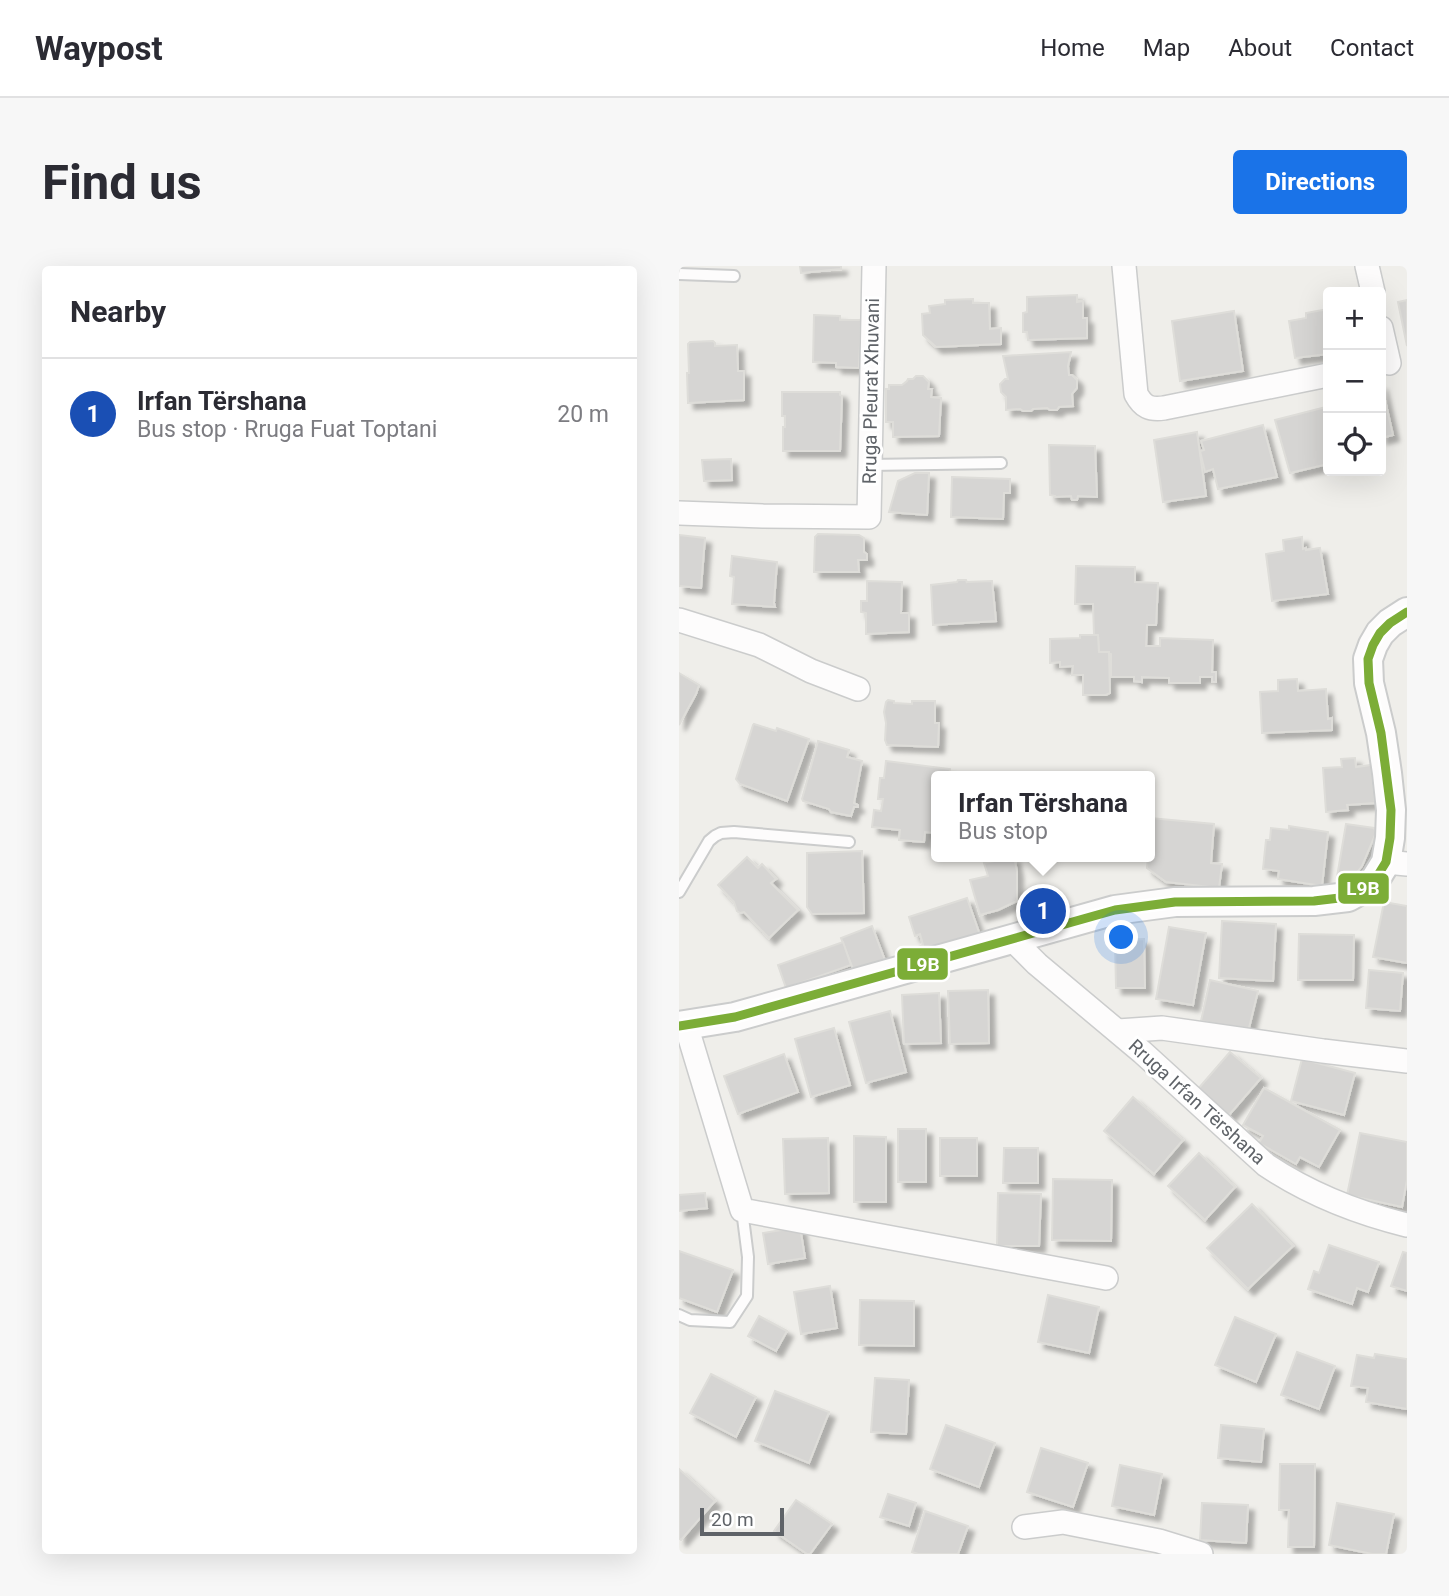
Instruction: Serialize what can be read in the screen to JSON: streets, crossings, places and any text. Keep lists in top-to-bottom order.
{
  "streets": {
    "street": ["Rruga Pleurat Xhuvani", "Rruga Irfan Tërshana"]
  },
  "lines": ["transit line L9B"],
  "scale_bar": "20 m",
  "page": {
    "header": "Waypost",
    "nav": [
      "Home",
      "Map",
      "About",
      "Contact"
    ],
    "buttons": "Directions",
    "title": "Find us",
    "heading": "Nearby",
    "map_buttons": ["+", "−"],
    "list": [
      {
        "mark": "1",
        "name": "Irfan Tërshana",
        "note": "Bus stop · Rruga Fuat Toptani",
        "value": "20 m"
      }
    ],
    "popup": ["Irfan Tërshana", "Bus stop"],
    "pins": "1",
    "scale": "20 m"
  }
}
